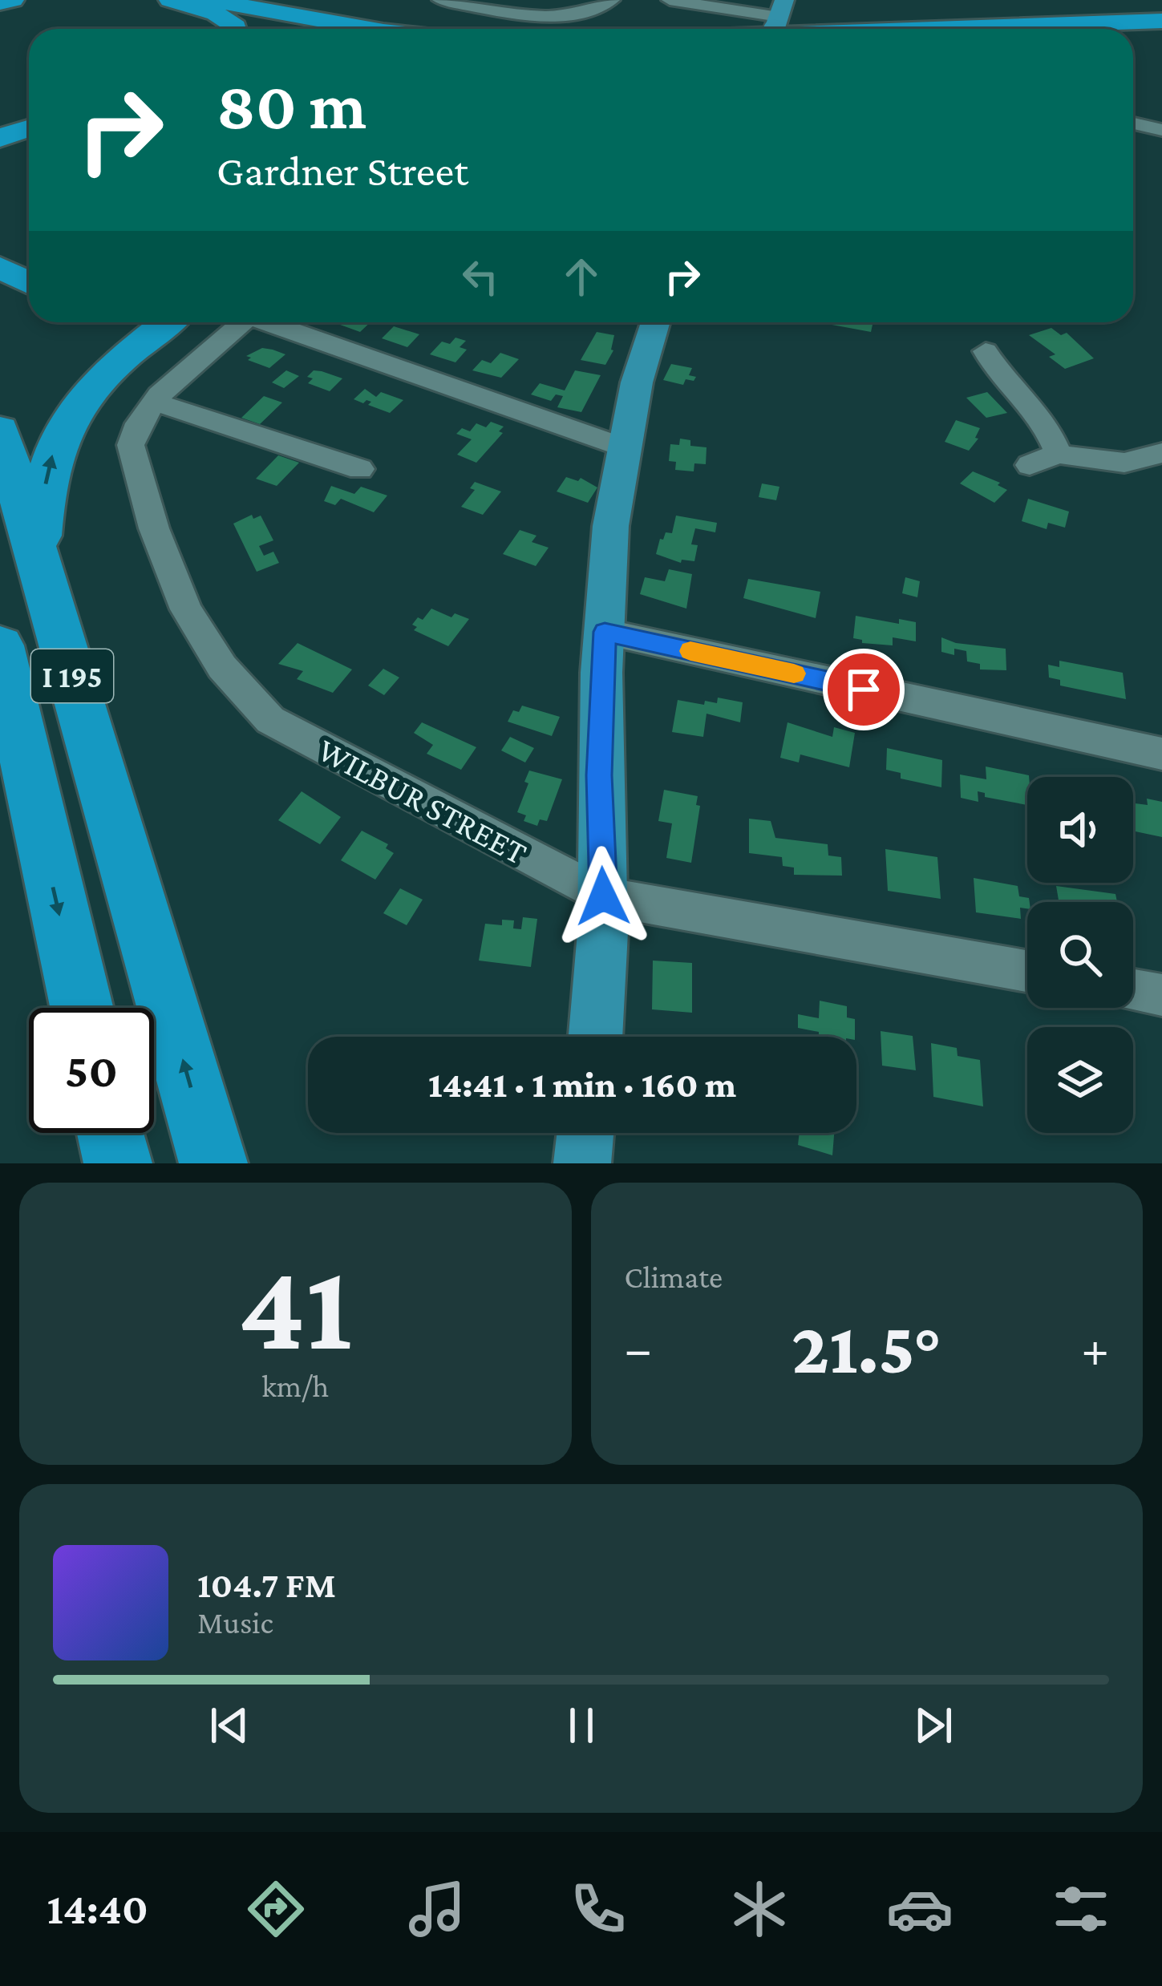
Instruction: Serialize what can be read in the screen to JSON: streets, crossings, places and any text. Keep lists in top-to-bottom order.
{
  "streets": {
    "highway": ["I 195"],
    "street": ["WILBUR STREET"]
  },
  "page": {
    "turn": ["80 m", "Gardner Street"],
    "limit": "50",
    "trip": "14:41 · 1 min · 160 m",
    "tile": [
      ["41", "km/h"],
      "Climate"
    ],
    "heat": ["−", "21.5°", "+"],
    "song": ["104.7 FM", "Music"],
    "tabs": "14:40"
  }
}
